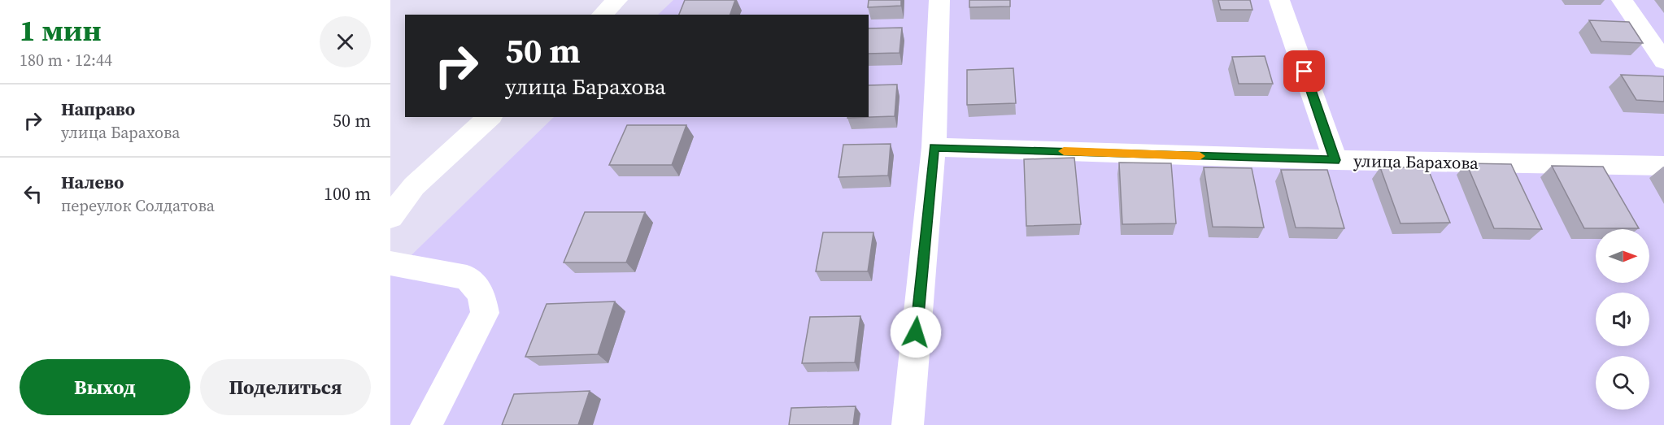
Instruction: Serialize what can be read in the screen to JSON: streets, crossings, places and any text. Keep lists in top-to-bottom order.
{
  "streets": {
    "street": ["улица Барахова"]
  },
  "north": "right",
  "page": {
    "heading": ["1 мин", "180 m · 12:44"],
    "turn": ["50 m", "улица Барахова"],
    "list": [
      {
        "name": "Направо",
        "note": "улица Барахова",
        "value": "50 m"
      },
      {
        "name": "Налево",
        "note": "переулок Солдатова",
        "value": "100 m"
      }
    ],
    "buttons": ["Выход", "Поделиться"]
  }
}
